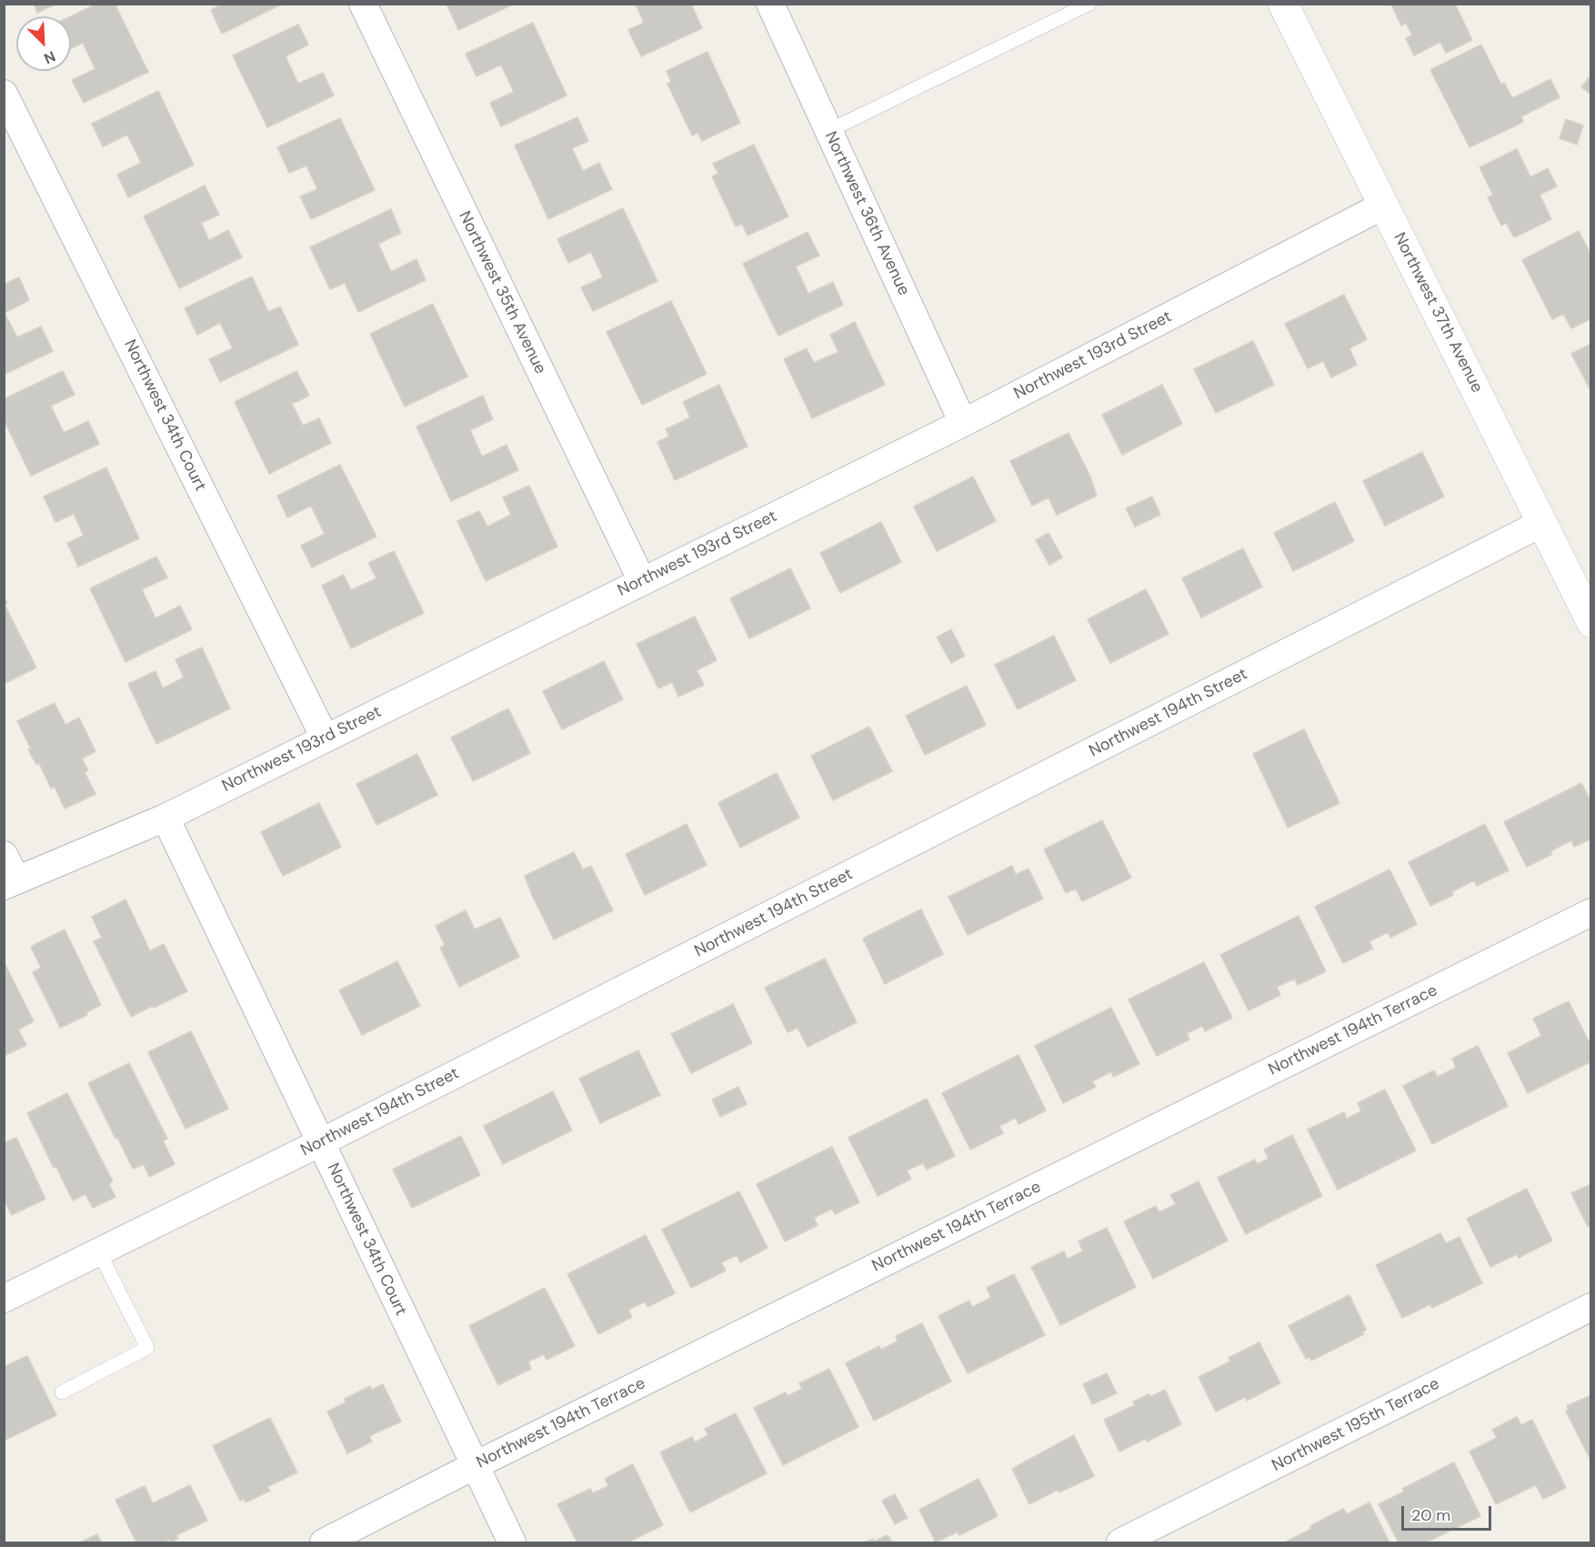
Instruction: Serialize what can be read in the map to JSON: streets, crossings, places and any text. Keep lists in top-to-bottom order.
{
  "streets": {
    "main road": ["Northwest 37th Avenue"],
    "street": [
      "Northwest 36th Avenue",
      "Northwest 35th Avenue",
      "Northwest 193rd Street",
      "Northwest 34th Court",
      "Northwest 194th Street",
      "Northwest 194th Terrace",
      "Northwest 195th Terrace"
    ]
  },
  "crossings": [
    ["Northwest 36th Avenue", "Northwest 193rd Street"],
    ["Northwest 35th Avenue", "Northwest 193rd Street"],
    ["Northwest 37th Avenue", "Northwest 193rd Street"],
    ["Northwest 37th Avenue", "Northwest 194th Street"],
    ["Northwest 193rd Street", "Northwest 34th Court"],
    ["Northwest 34th Court", "Northwest 194th Street"],
    ["Northwest 34th Court", "Northwest 194th Terrace"]
  ],
  "scale_bar": "20 m",
  "north": "bottom right"
}
